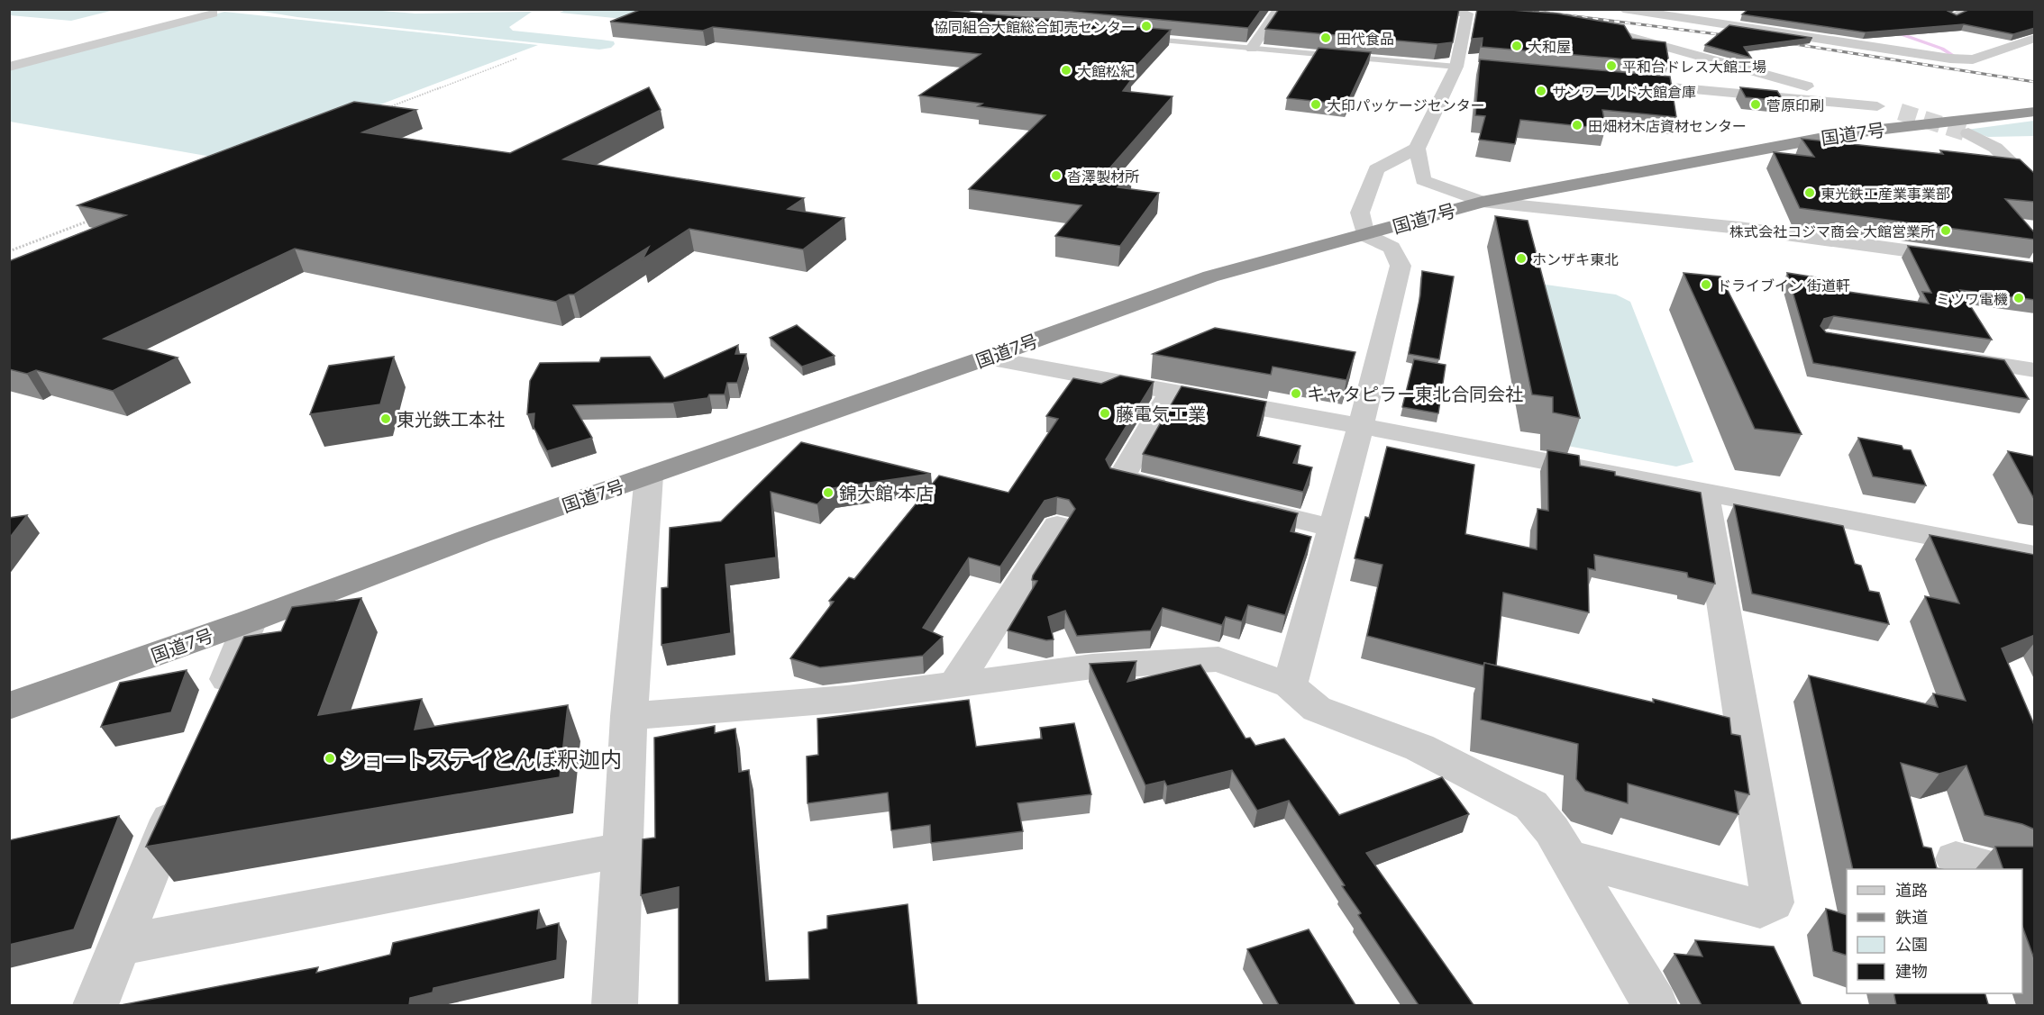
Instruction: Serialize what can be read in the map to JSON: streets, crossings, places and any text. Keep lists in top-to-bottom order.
{
  "streets": {
    "highway": ["国道7号"]
  },
  "places": [
    "協同組合大館総合卸売センター",
    "田代食品",
    "大和屋",
    "平和台ドレス大館工場",
    "大館松紀",
    "サンワールド大館倉庫",
    "大印パッケージセンター",
    "菅原印刷",
    "田畑材木店資材センター",
    "沓澤製材所",
    "東光鉄工産業事業部",
    "株式会社コジマ商会 大館営業所",
    "ホンザキ東北",
    "ドライブイン 街道軒",
    "ミツワ電機",
    "キャタピラー東北合同会社",
    "藤電気工業",
    "東光鉄工本社",
    "錦大館 本店",
    "ショートステイとんぼ釈迦内"
  ],
  "legend": [
    "道路",
    "鉄道",
    "公園",
    "建物"
  ]
}
